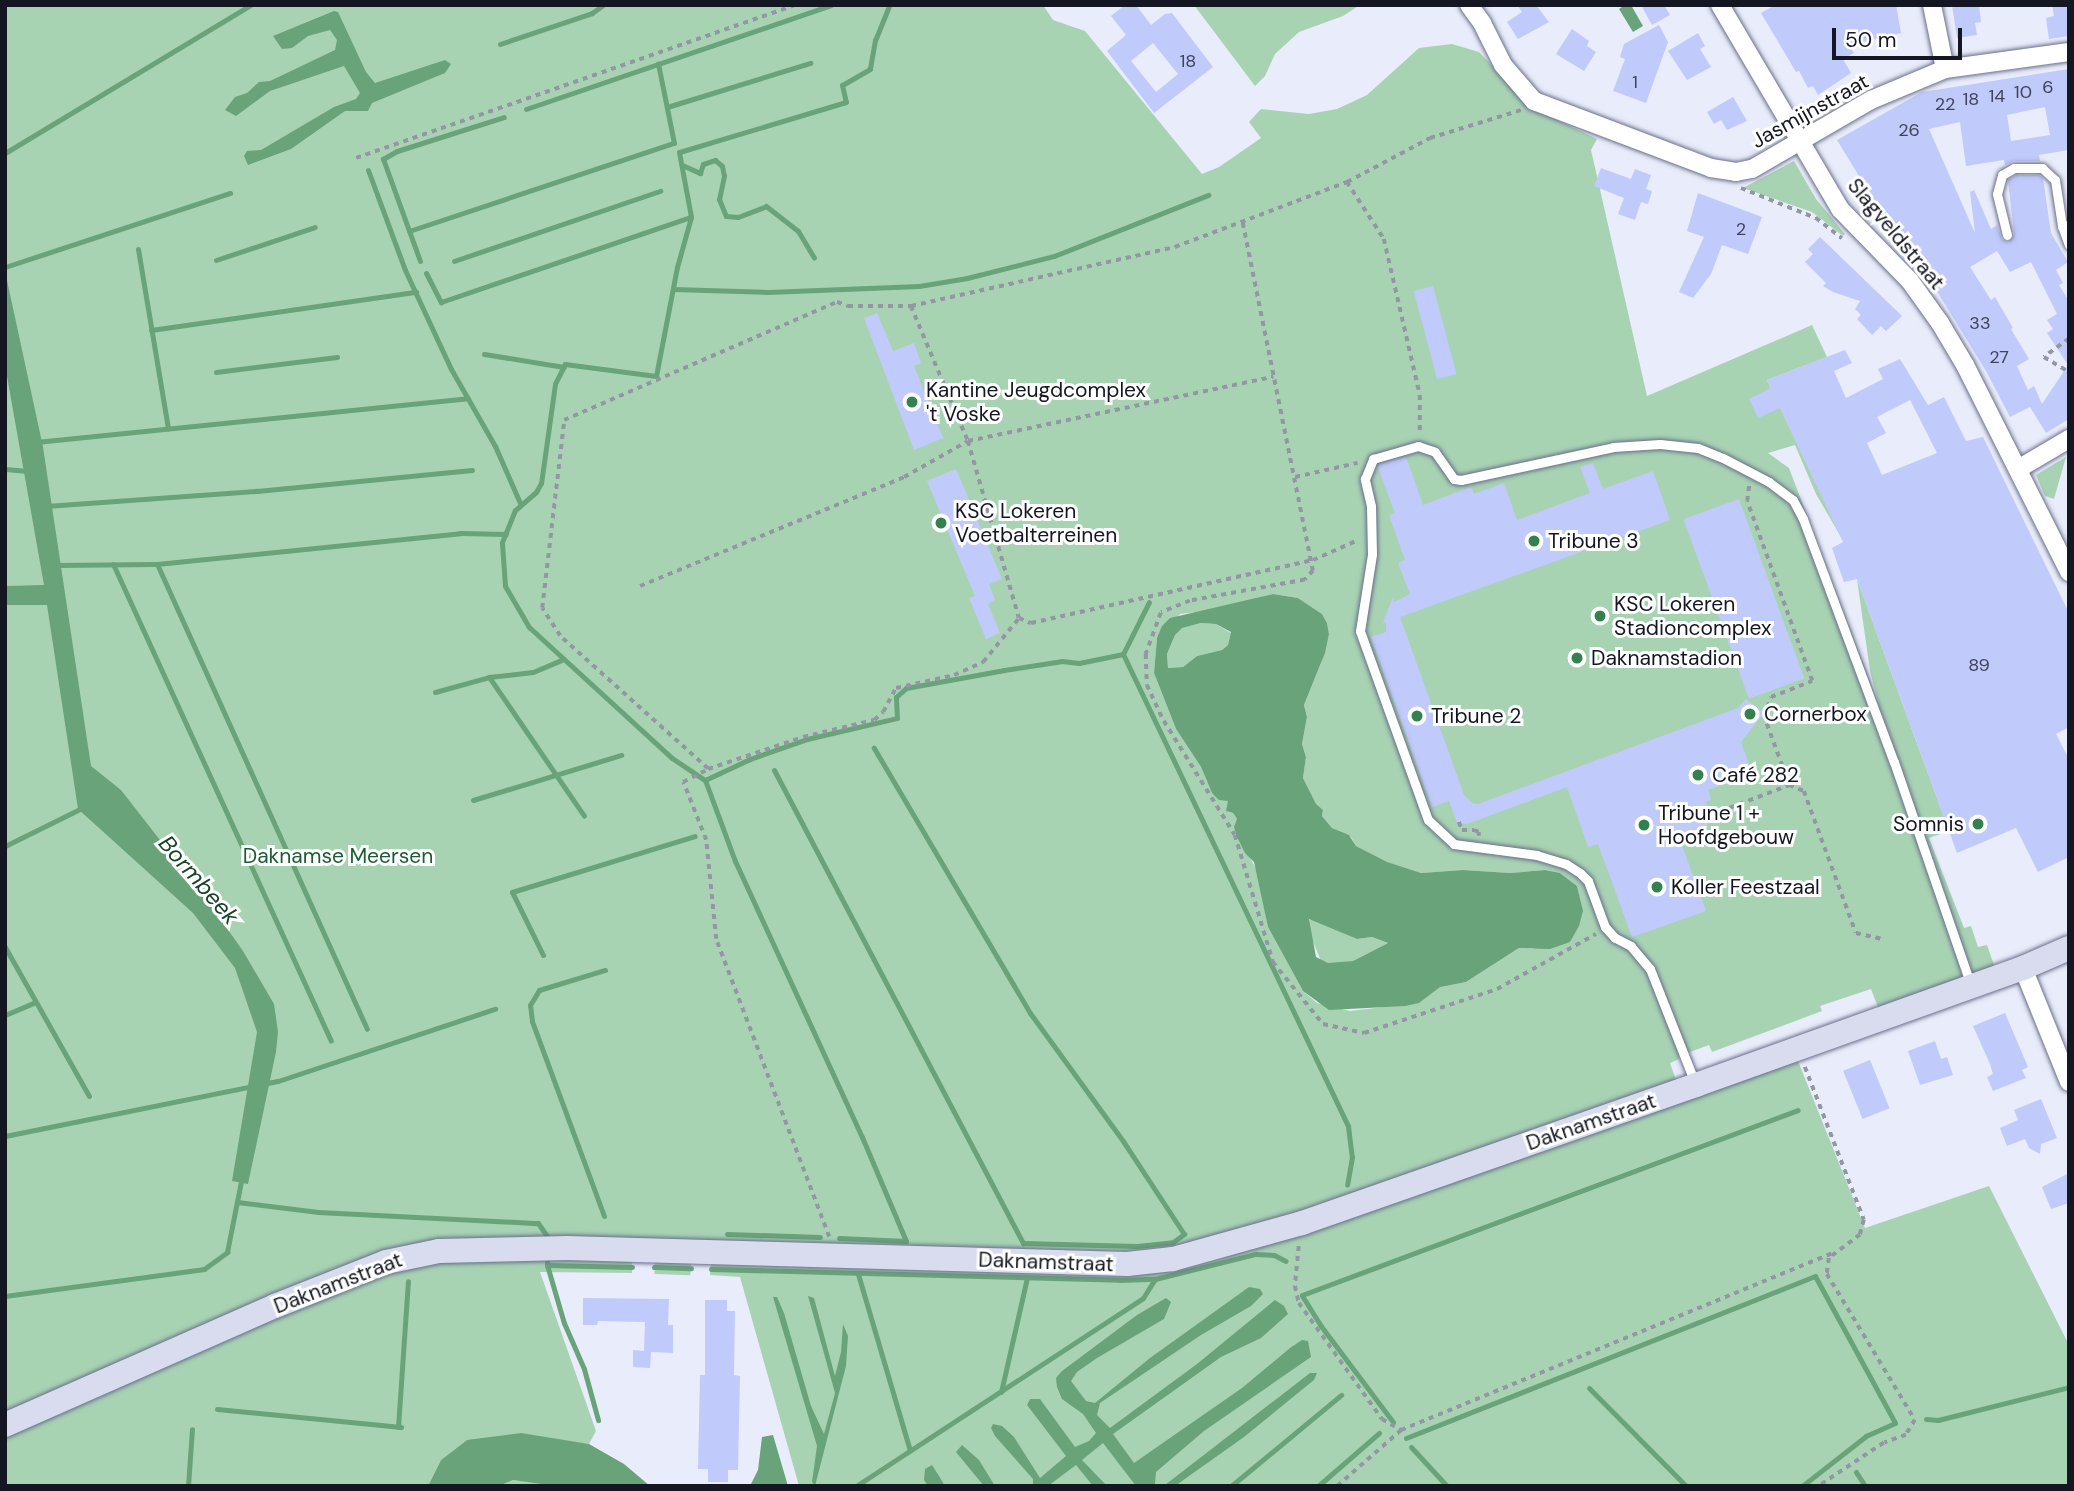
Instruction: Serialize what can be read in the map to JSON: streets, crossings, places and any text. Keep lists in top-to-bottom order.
{
  "streets": {
    "street": ["Jasmijnstraat", "Slagveldstraat", "Daknamstraat"]
  },
  "crossings": [
    ["Jasmijnstraat", "Slagveldstraat"]
  ],
  "water": ["Bormbeek"],
  "parks": ["Daknamse Meersen"],
  "places": [
    "Kantine Jeugdcomplex 't Voske",
    "KSC Lokeren Voetbalterreinen",
    "Tribune 3",
    "KSC Lokeren Stadioncomplex",
    "Daknamstadion",
    "Cornerbox",
    "Tribune 2",
    "Café 282",
    "Somnis",
    "Tribune 1 + Hoofdgebouw",
    "Koller Feestzaal"
  ],
  "house_numbers": [
    "18",
    "1",
    "6",
    "10",
    "14",
    "18",
    "22",
    "26",
    "2",
    "33",
    "27",
    "89"
  ],
  "scale_bar": "50 m"
}
